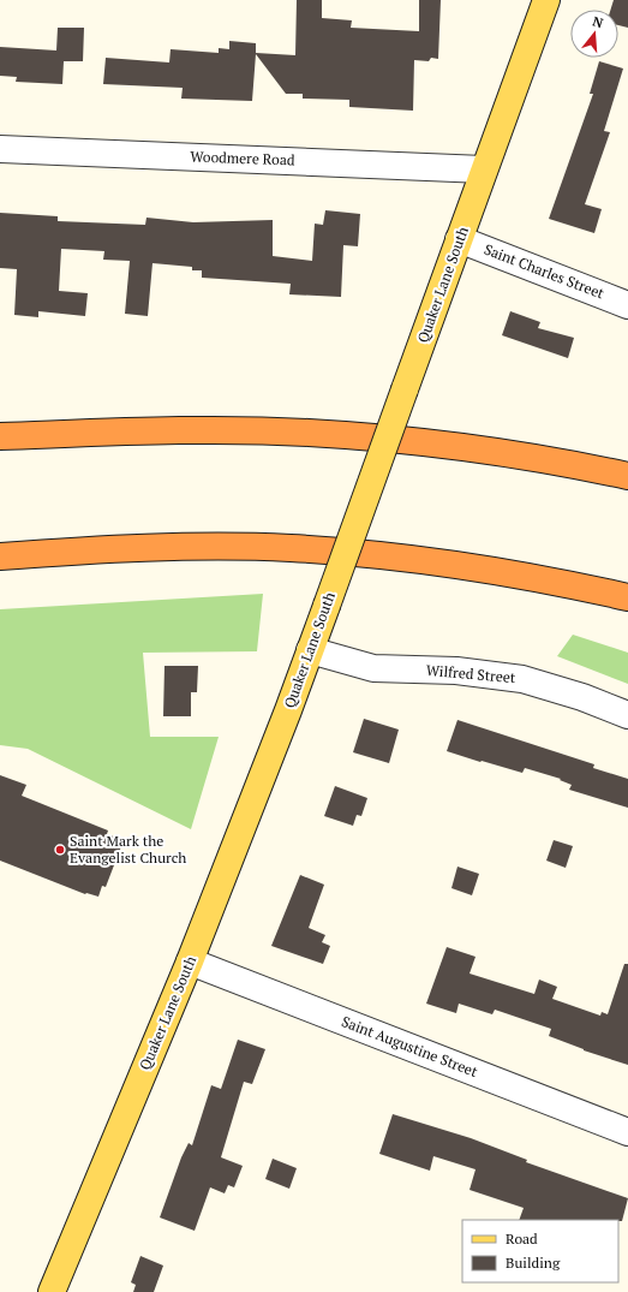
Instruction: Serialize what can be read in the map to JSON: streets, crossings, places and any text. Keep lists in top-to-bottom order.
{
  "streets": {
    "main road": ["Quaker Lane South"],
    "street": [
      "Woodmere Road",
      "Saint Charles Street",
      "Wilfred Street",
      "Saint Augustine Street"
    ]
  },
  "crossings": [
    ["Woodmere Road", "Quaker Lane South"],
    ["Saint Charles Street", "Quaker Lane South"],
    ["Quaker Lane South", "Wilfred Street"],
    ["Quaker Lane South", "Saint Augustine Street"]
  ],
  "places": ["Saint Mark the Evangelist Church"],
  "legend": ["Road", "Building"],
  "north": "top"
}
